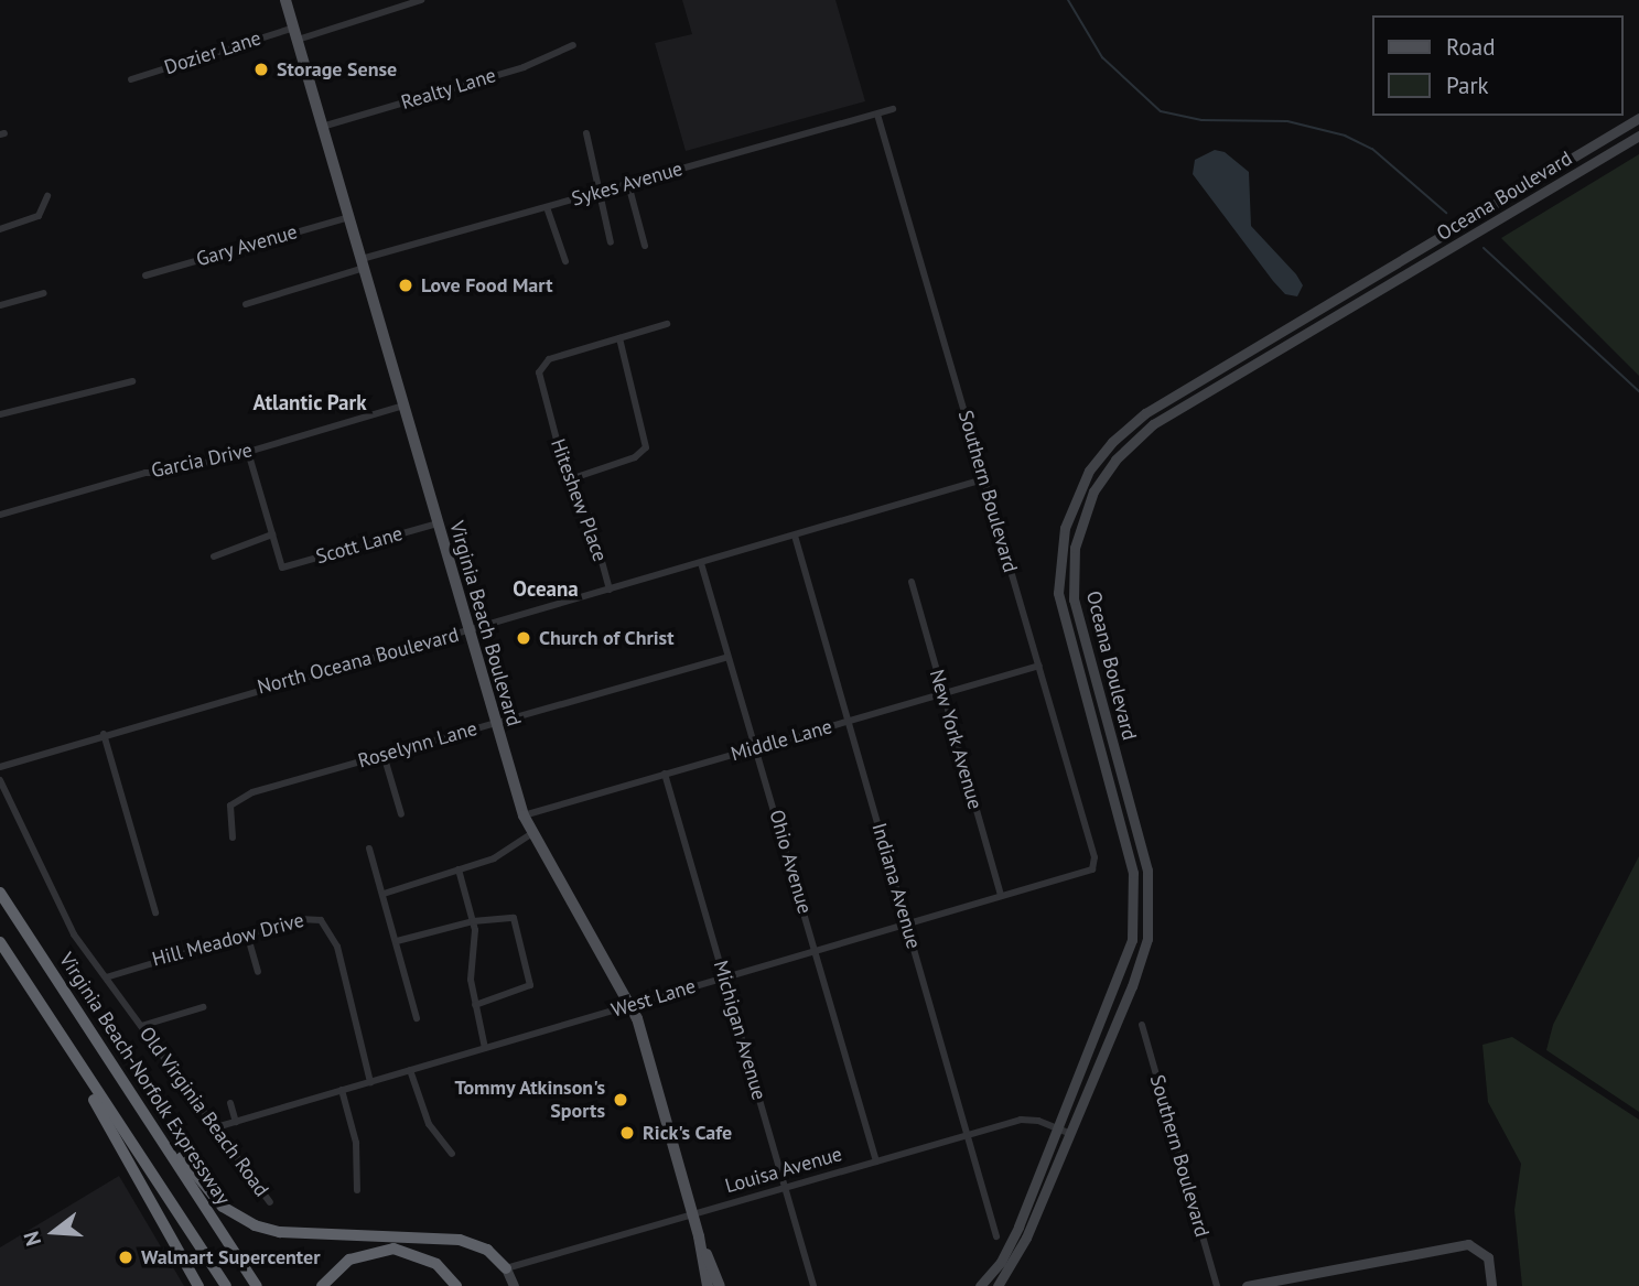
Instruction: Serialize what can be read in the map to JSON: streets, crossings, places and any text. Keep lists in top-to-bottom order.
{
  "streets": {
    "highway": ["Virginia Beach-Norfolk Expressway"],
    "main road": ["Oceana Boulevard", "Virginia Beach Boulevard"],
    "street": [
      "Dozier Lane",
      "Realty Lane",
      "Sykes Avenue",
      "Gary Avenue",
      "Garcia Drive",
      "Southern Boulevard",
      "Hiteshew Place",
      "Scott Lane",
      "North Oceana Boulevard",
      "New York Avenue",
      "Middle Lane",
      "Roselynn Lane",
      "Ohio Avenue",
      "Indiana Avenue",
      "Hill Meadow Drive",
      "West Lane",
      "Michigan Avenue",
      "Old Virginia Beach Road",
      "Louisa Avenue"
    ]
  },
  "crossings": [
    ["Dozier Lane", "Virginia Beach Boulevard"],
    ["Realty Lane", "Virginia Beach Boulevard"],
    ["Sykes Avenue", "Southern Boulevard"],
    ["Sykes Avenue", "Virginia Beach Boulevard"],
    ["Oceana Boulevard", "Louisa Avenue"],
    ["Gary Avenue", "Virginia Beach Boulevard"],
    ["Garcia Drive", "Virginia Beach Boulevard"],
    ["Southern Boulevard", "North Oceana Boulevard"],
    ["Southern Boulevard", "Middle Lane"],
    ["Southern Boulevard", "West Lane"],
    ["Hiteshew Place", "North Oceana Boulevard"],
    ["Scott Lane", "Virginia Beach Boulevard"],
    ["Virginia Beach Boulevard", "North Oceana Boulevard"],
    ["Virginia Beach Boulevard", "Middle Lane"],
    ["Virginia Beach Boulevard", "Roselynn Lane"],
    ["Virginia Beach Boulevard", "West Lane"],
    ["Virginia Beach Boulevard", "Louisa Avenue"],
    ["North Oceana Boulevard", "Ohio Avenue"],
    ["North Oceana Boulevard", "Indiana Avenue"],
    ["New York Avenue", "Middle Lane"],
    ["New York Avenue", "West Lane"],
    ["Middle Lane", "Ohio Avenue"],
    ["Middle Lane", "Indiana Avenue"],
    ["Middle Lane", "Michigan Avenue"],
    ["Roselynn Lane", "Ohio Avenue"],
    ["Ohio Avenue", "West Lane"],
    ["Ohio Avenue", "Louisa Avenue"],
    ["Indiana Avenue", "West Lane"],
    ["Indiana Avenue", "Louisa Avenue"],
    ["Hill Meadow Drive", "West Lane"],
    ["Hill Meadow Drive", "Old Virginia Beach Road"],
    ["West Lane", "Michigan Avenue"],
    ["West Lane", "Old Virginia Beach Road"],
    ["Michigan Avenue", "Louisa Avenue"]
  ],
  "districts": ["Atlantic Park", "Oceana"],
  "places": [
    "Storage Sense",
    "Love Food Mart",
    "Church of Christ",
    "Tommy Atkinson's Sports",
    "Rick's Cafe",
    "Walmart Supercenter"
  ],
  "legend": ["Road", "Park"],
  "north": "left"
}
